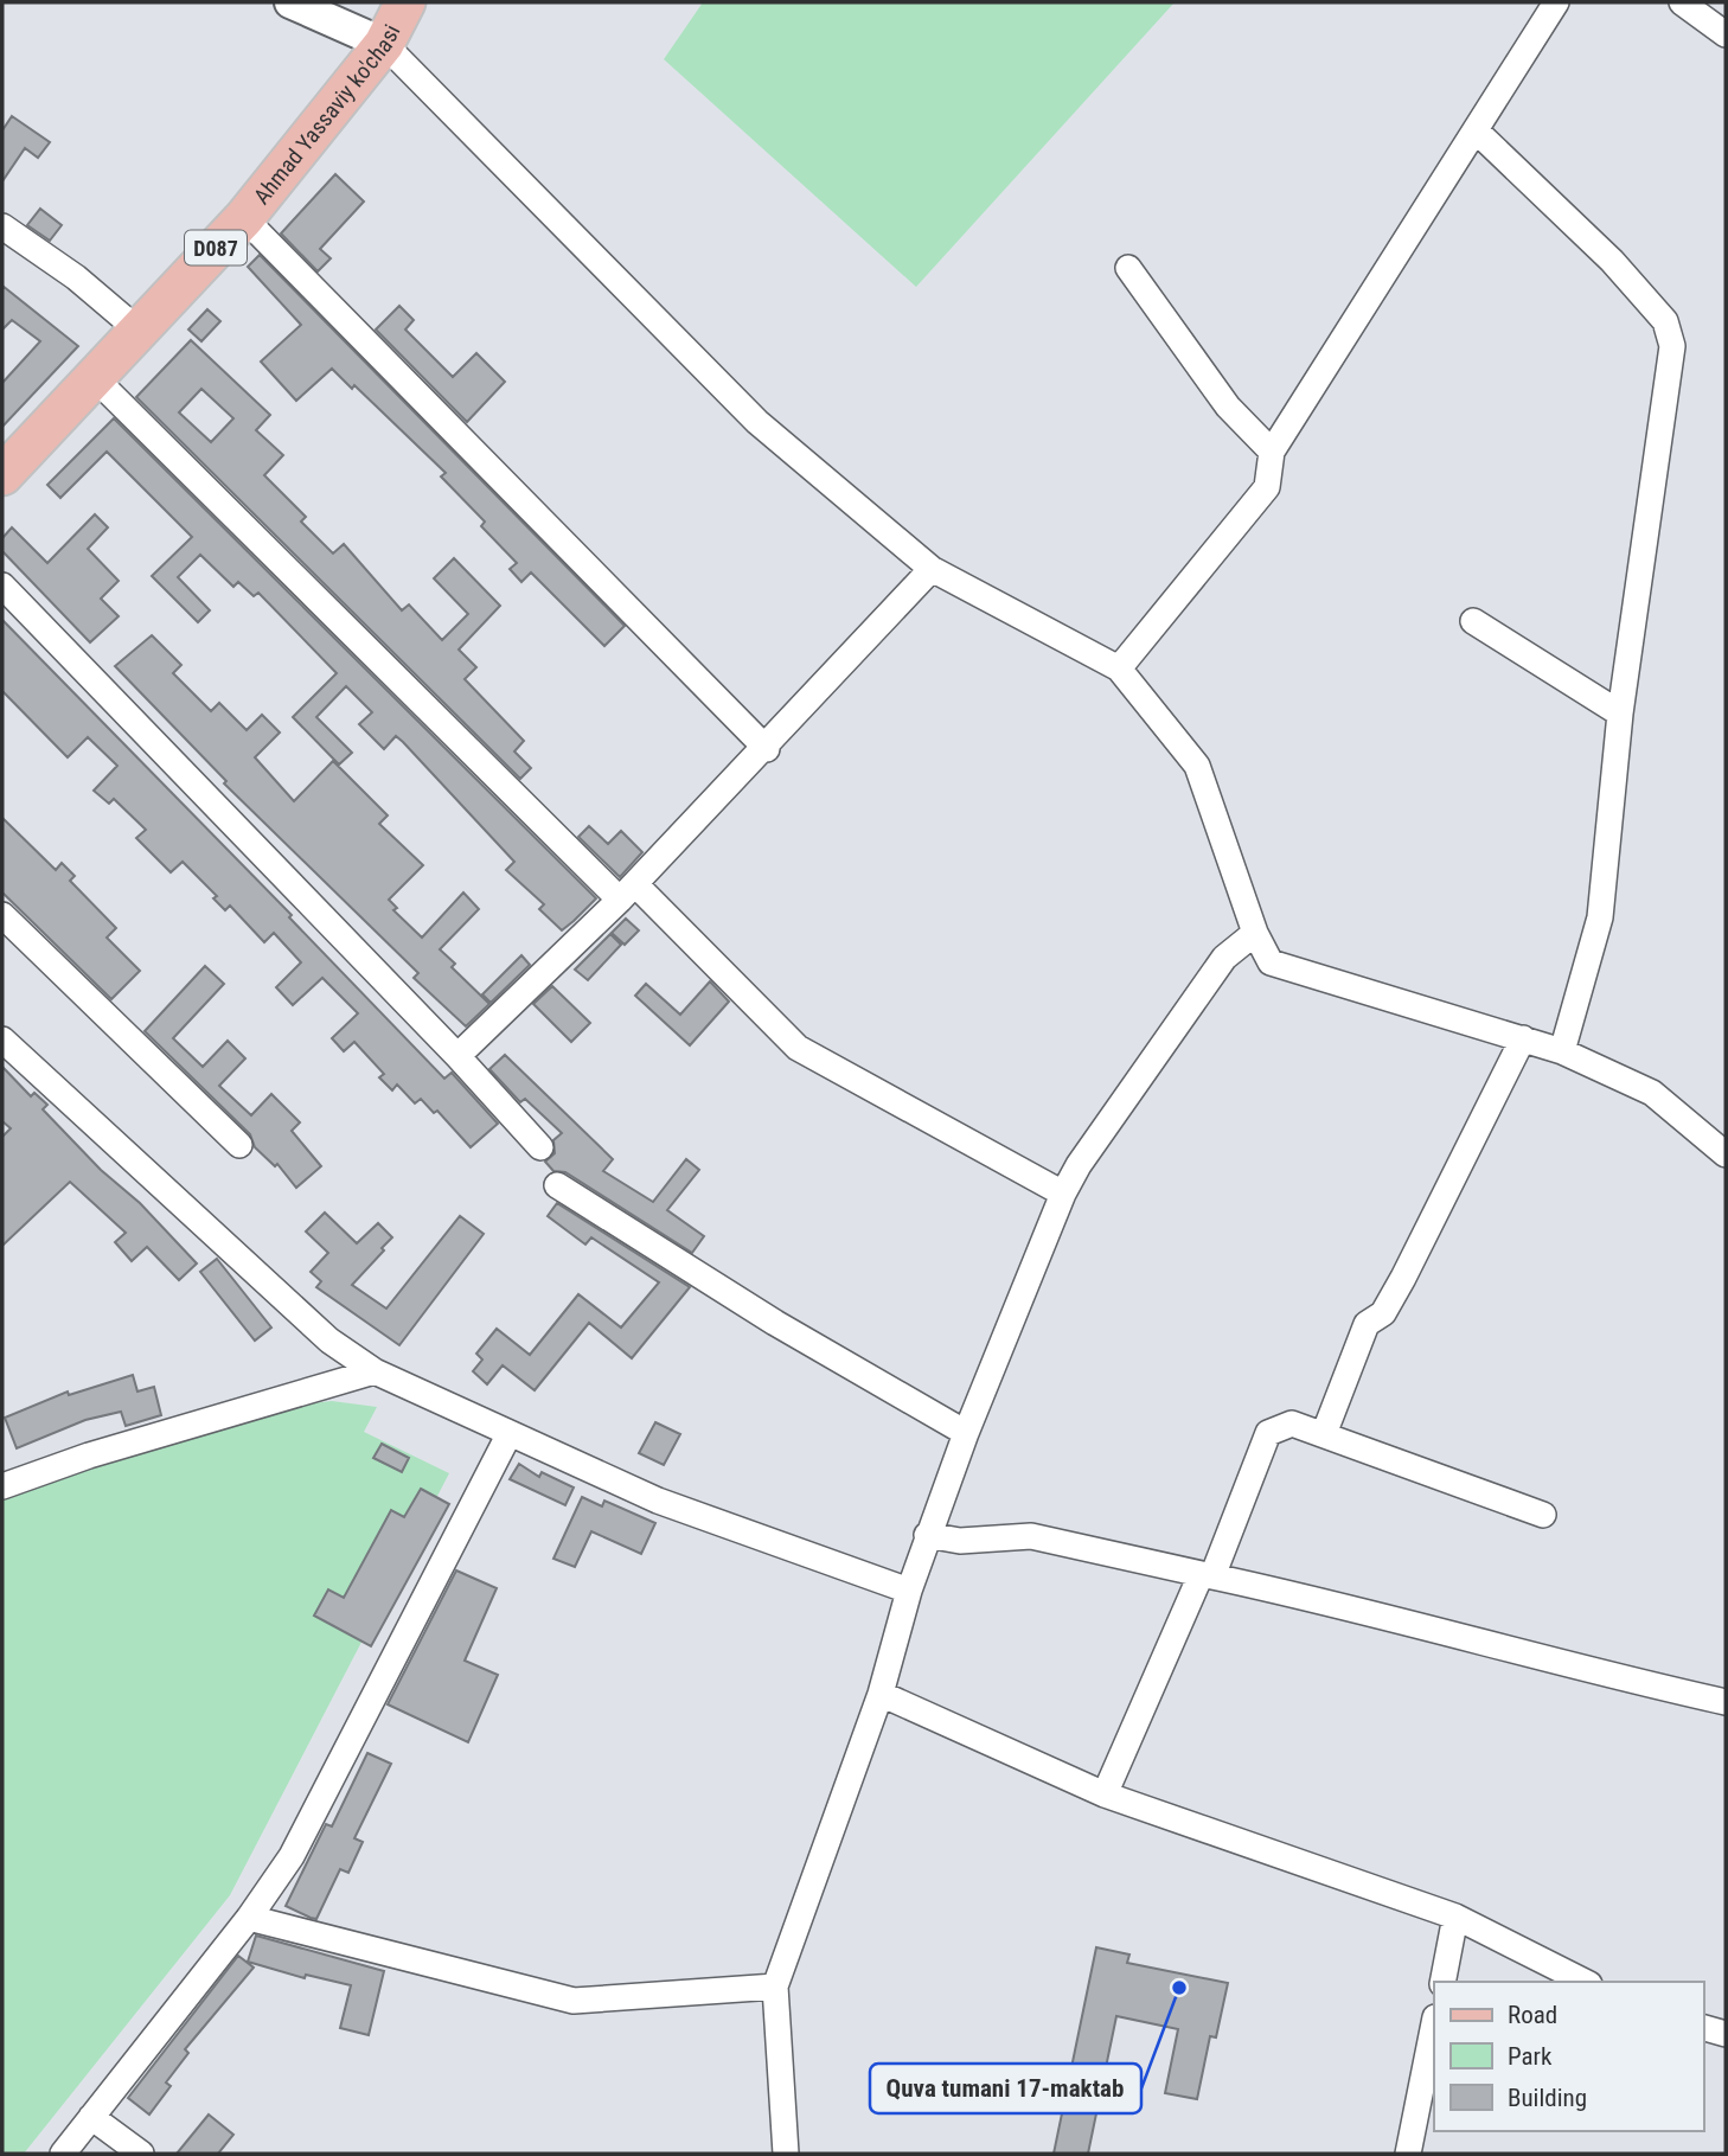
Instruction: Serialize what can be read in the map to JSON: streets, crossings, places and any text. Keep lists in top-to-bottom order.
{
  "streets": {
    "main road": ["Ahmad Yassaviy ko'chasi", "D087"]
  },
  "places": ["Quva tumani 17-maktab"],
  "legend": ["Road", "Park", "Building"]
}
